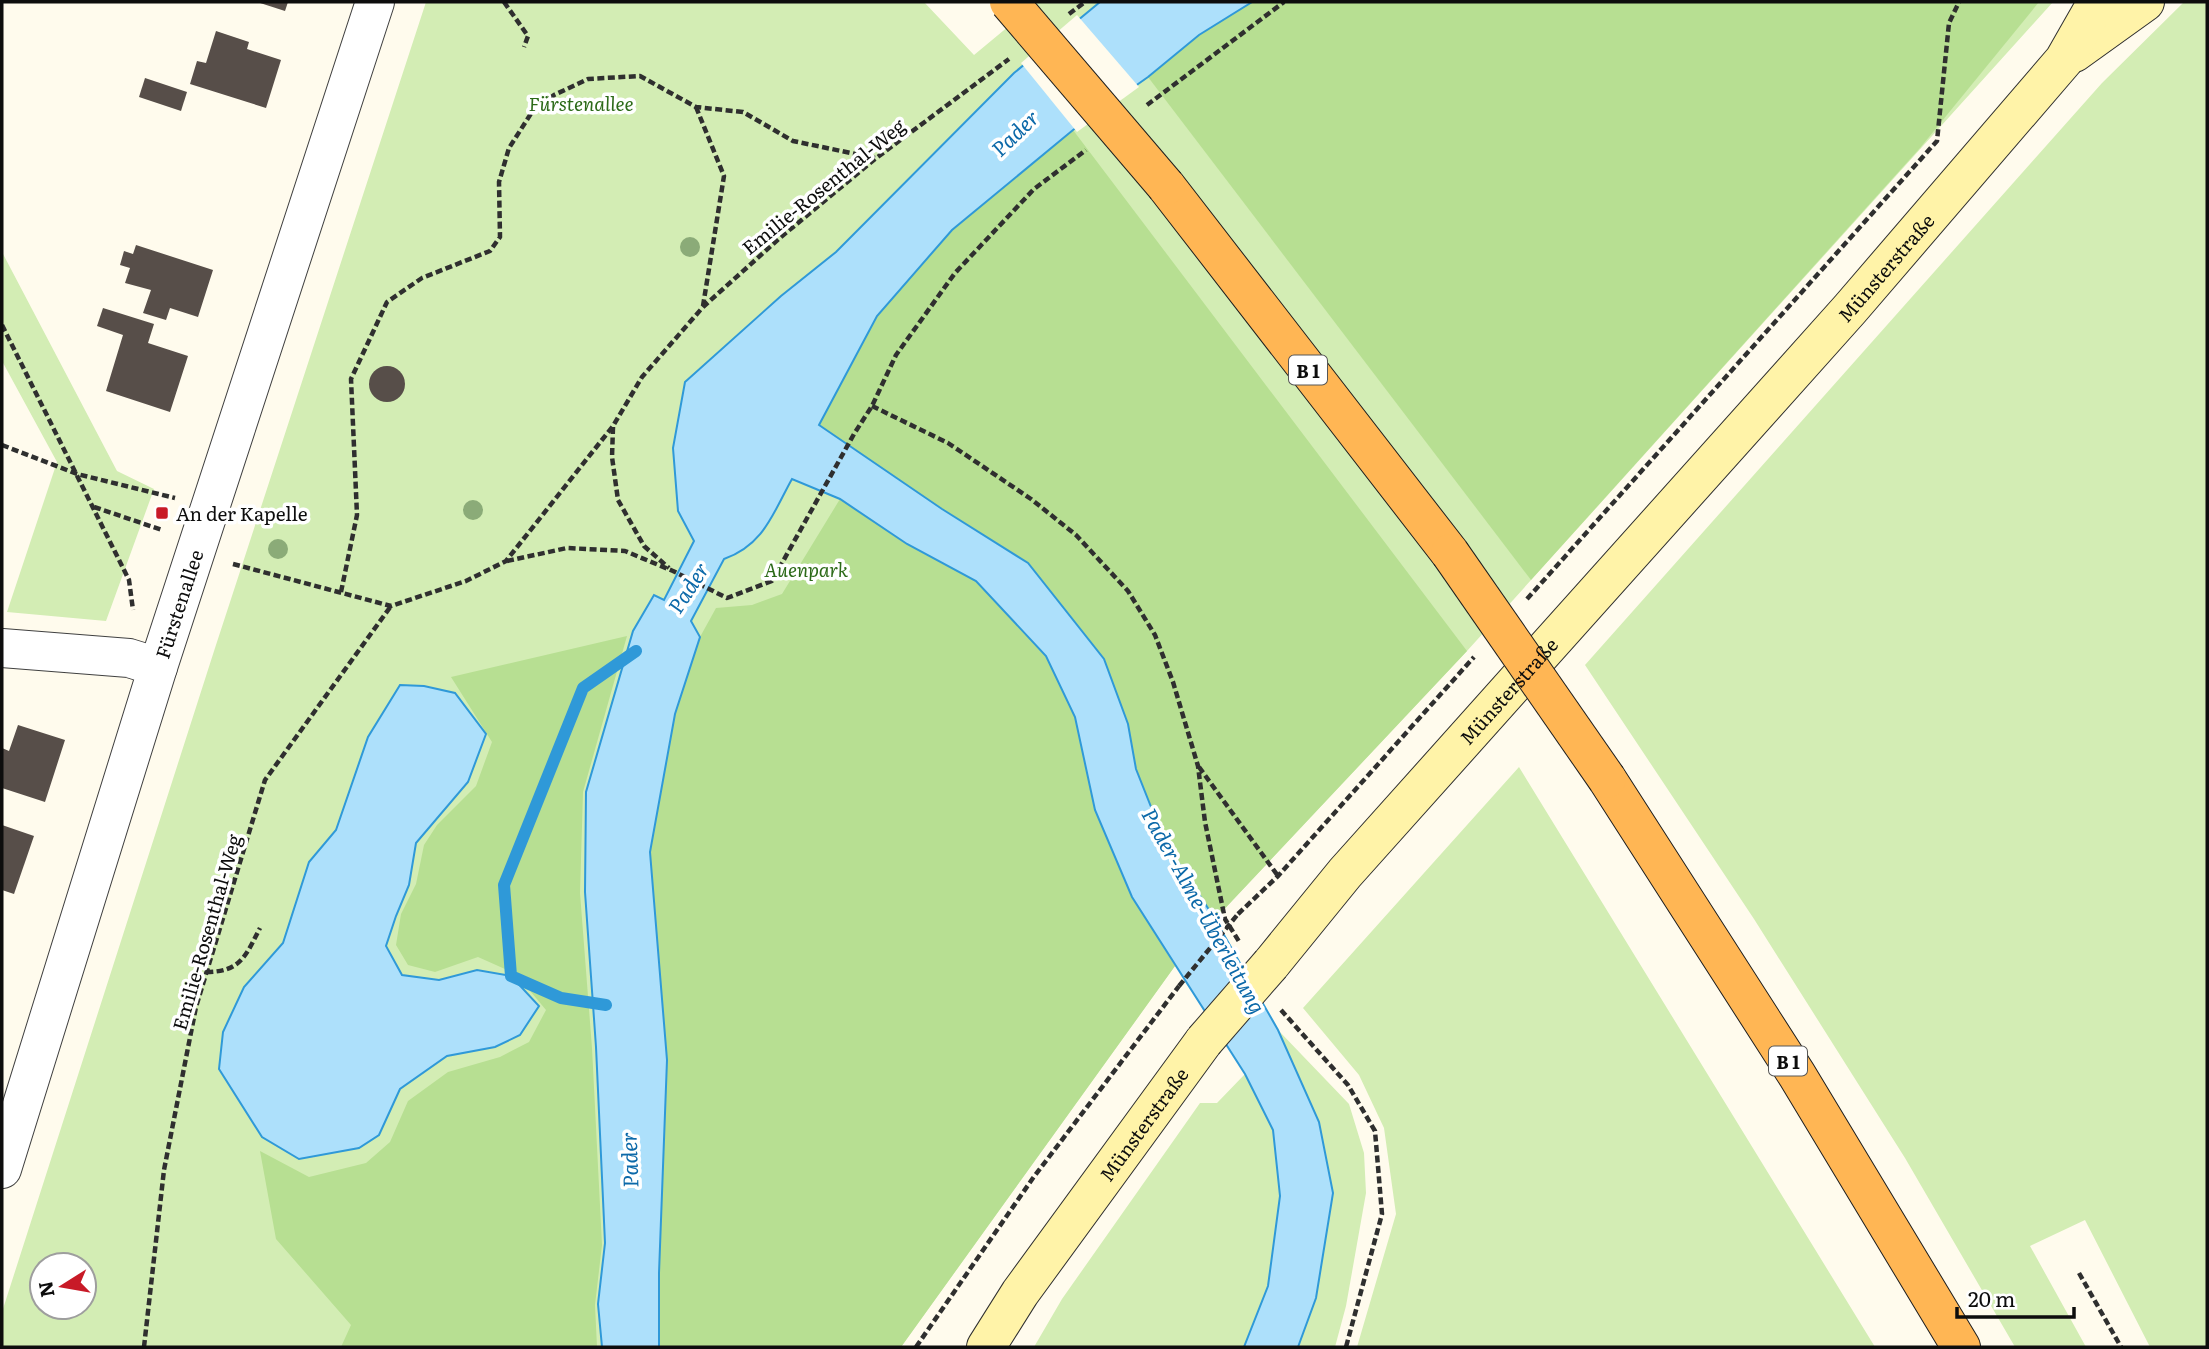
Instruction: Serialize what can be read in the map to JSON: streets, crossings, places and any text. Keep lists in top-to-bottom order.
{
  "streets": {
    "highway": ["B 1"],
    "main road": ["Münsterstraße"],
    "street": ["Fürstenallee"],
    "path": ["Emilie-Rosenthal-Weg"]
  },
  "water": ["Pader", "Pader-Alme-Überleitung"],
  "parks": ["Fürstenallee", "Auenpark"],
  "places": {
    "transit": ["An der Kapelle"]
  },
  "scale_bar": "20 m",
  "north": "left"
}
